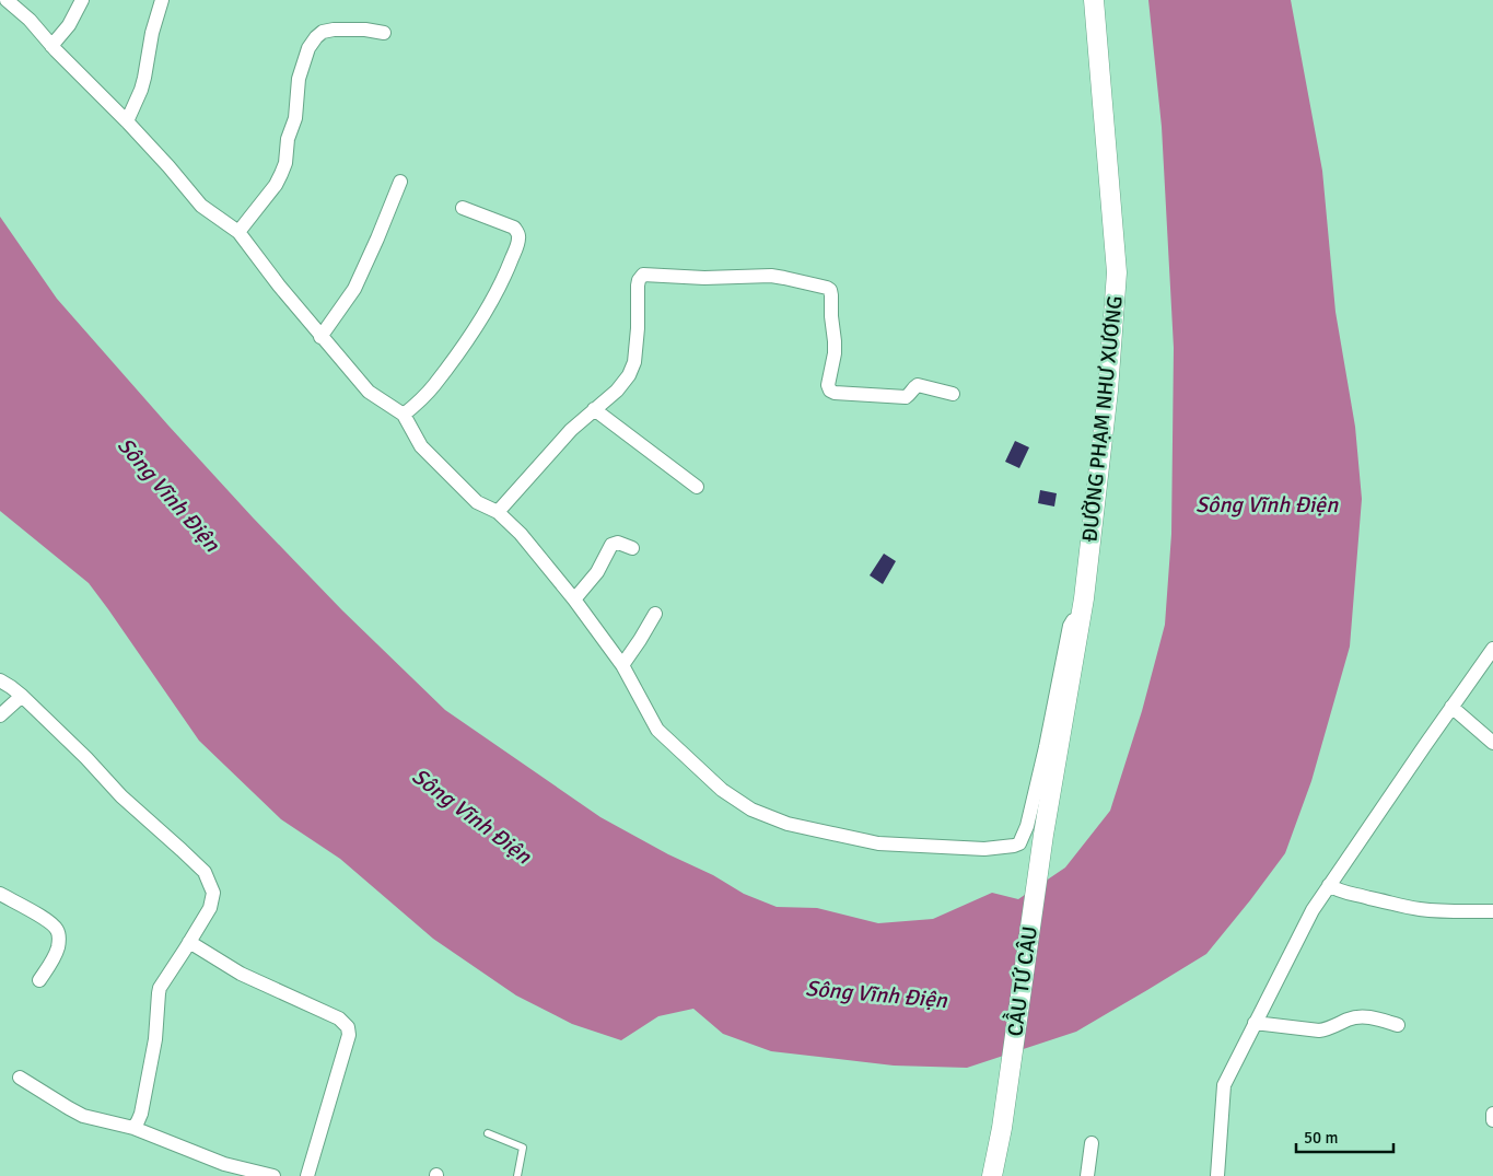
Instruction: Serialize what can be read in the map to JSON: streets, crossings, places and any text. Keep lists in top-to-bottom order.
{
  "streets": {
    "main road": ["ĐƯỜNG PHẠM NHƯ XƯƠNG", "CẦU TỨ CÂU"]
  },
  "crossings": [
    ["ĐƯỜNG PHẠM NHƯ XƯƠNG", "CẦU TỨ CÂU"]
  ],
  "water": ["Sông Vĩnh Điện"],
  "scale_bar": "50 m"
}
